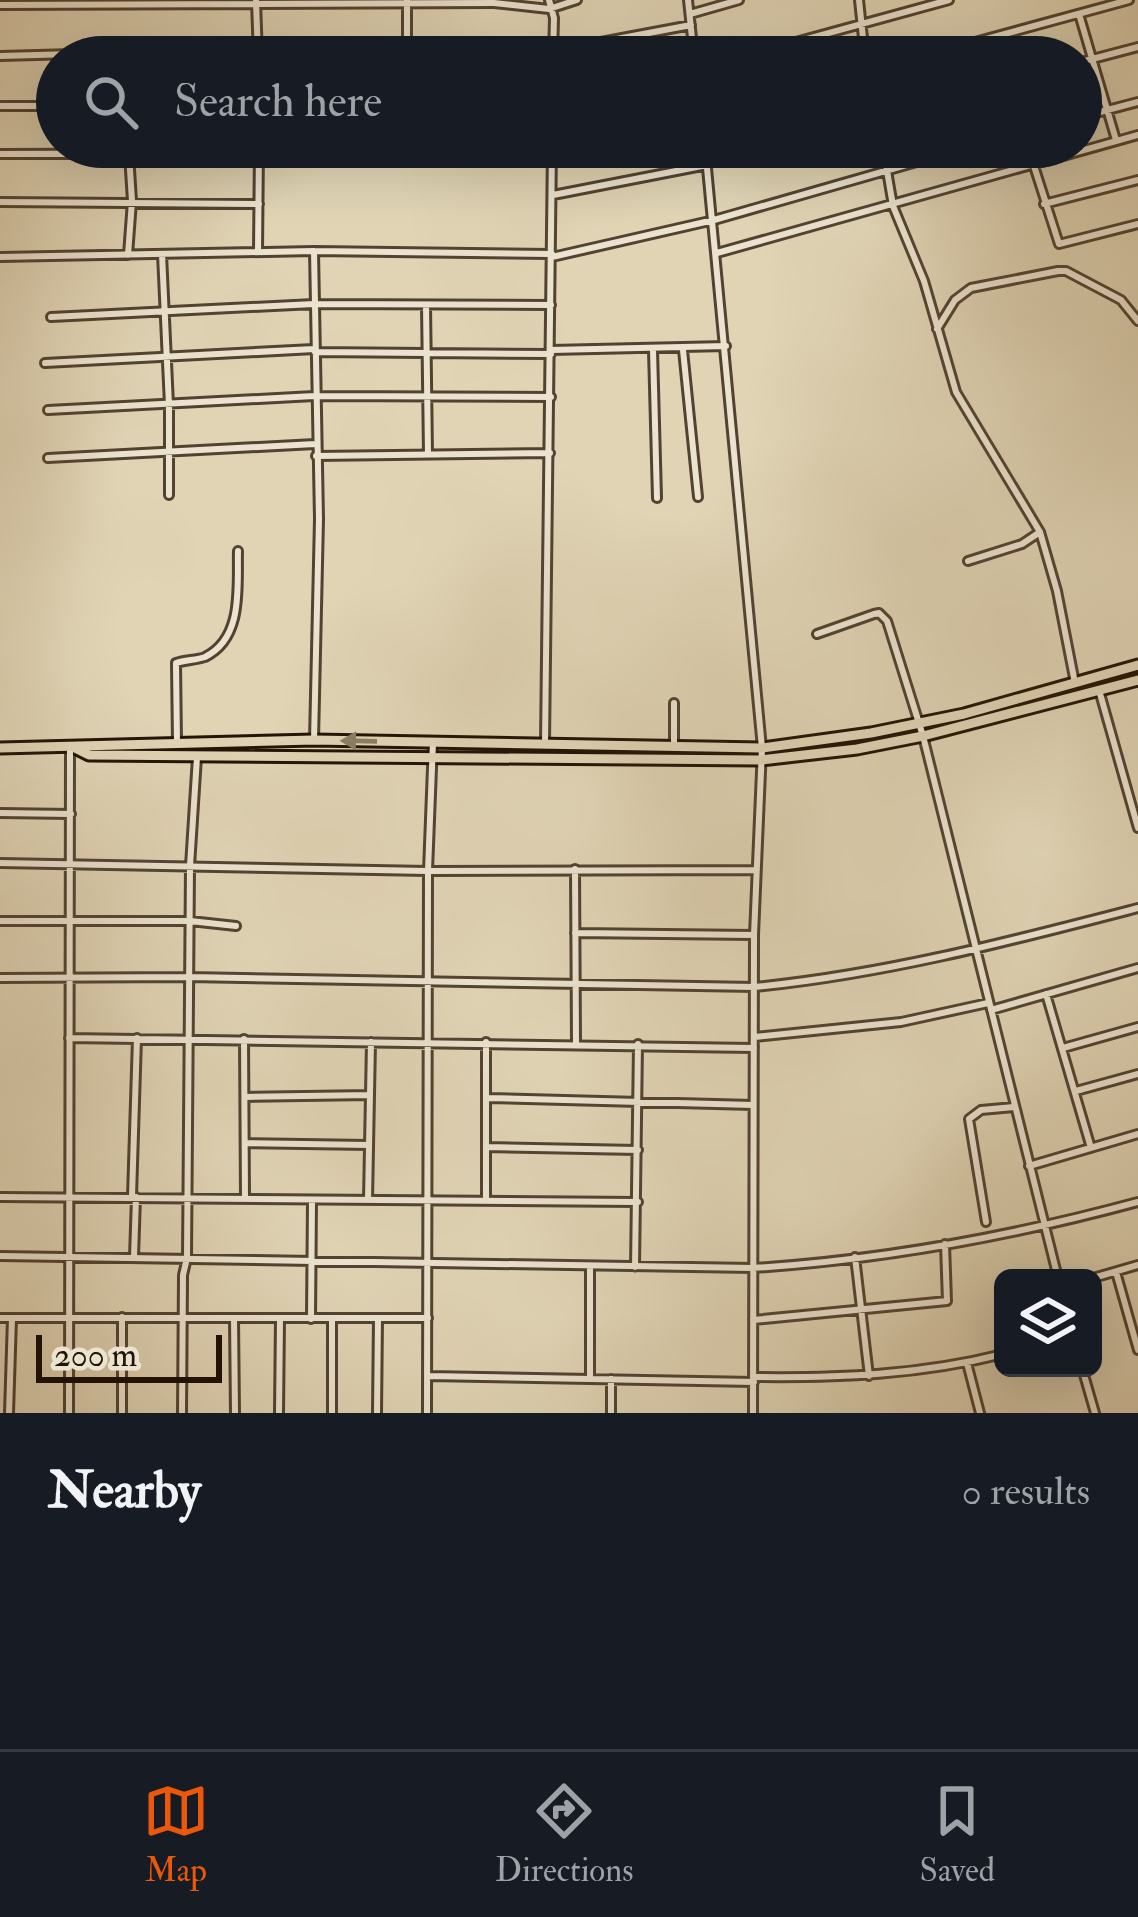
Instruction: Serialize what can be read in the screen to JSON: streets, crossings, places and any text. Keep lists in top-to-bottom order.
{
  "scale_bar": "200 m",
  "page": {
    "search": "Search here",
    "scale": "200 m",
    "heading": ["Nearby", "0 results"],
    "nav": ["Map", "Directions", "Saved"]
  }
}
